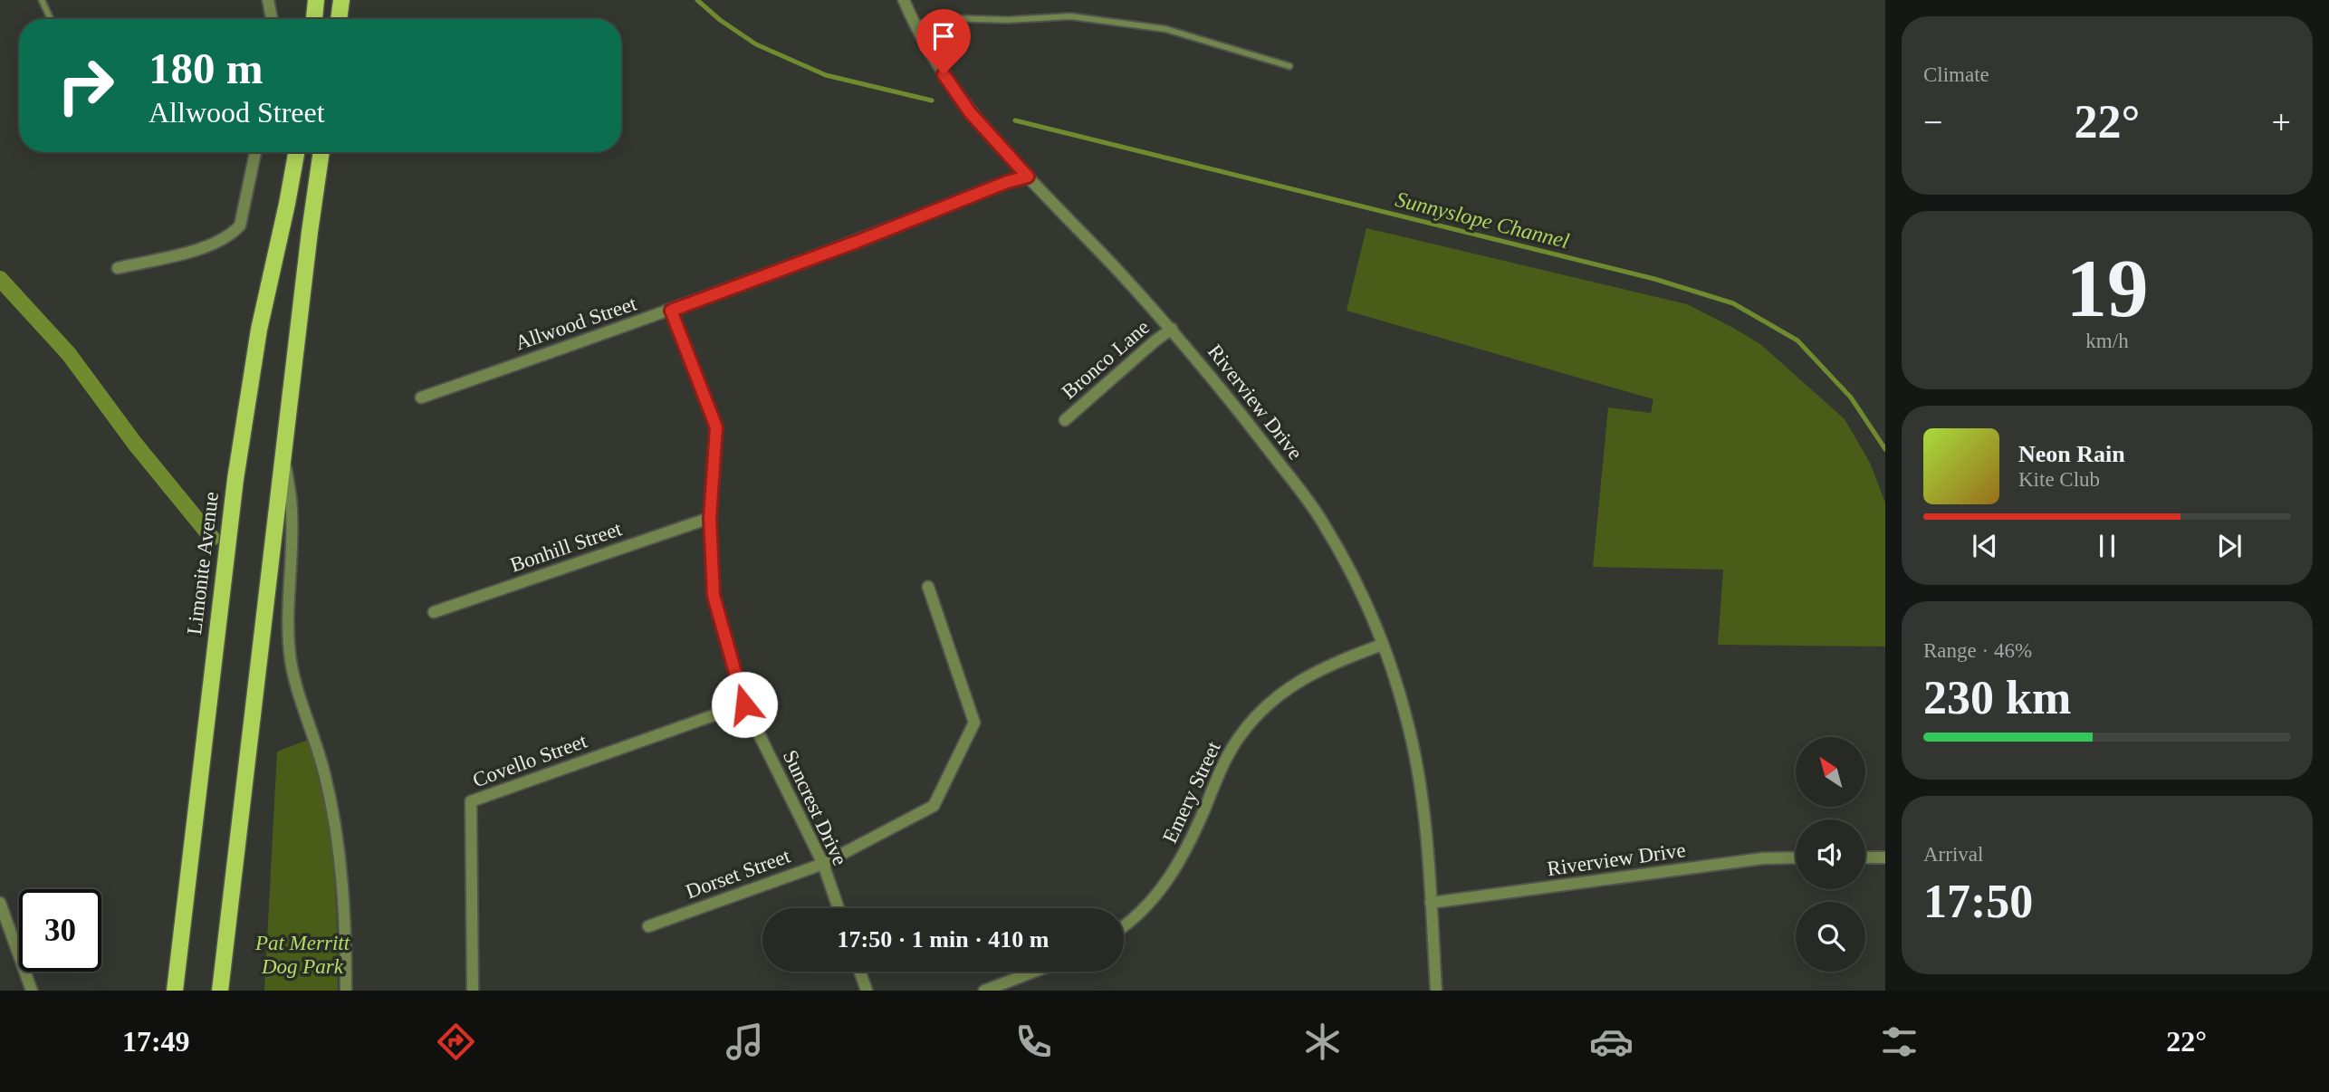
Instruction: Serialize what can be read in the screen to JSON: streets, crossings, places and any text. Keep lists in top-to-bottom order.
{
  "streets": {
    "main road": ["Limonite Avenue"],
    "street": [
      "Allwood Street",
      "Bronco Lane",
      "Riverview Drive",
      "Bonhill Street",
      "Covello Street",
      "Emery Street",
      "Suncrest Drive",
      "Dorset Street"
    ]
  },
  "crossings": [
    ["Allwood Street", "Riverview Drive"],
    ["Allwood Street", "Suncrest Drive"],
    ["Bronco Lane", "Riverview Drive"],
    ["Riverview Drive", "Emery Street"],
    ["Bonhill Street", "Suncrest Drive"],
    ["Covello Street", "Suncrest Drive"],
    ["Suncrest Drive", "Dorset Street"]
  ],
  "water": ["Sunnyslope Channel"],
  "parks": ["Pat Merritt Dog Park"],
  "north": "top left",
  "page": {
    "tile": [
      "Climate",
      ["19", "km/h"],
      ["Range · 46%", "230 km"],
      ["Arrival", "17:50"]
    ],
    "turn": ["180 m", "Allwood Street"],
    "heat": ["−", "22°", "+"],
    "song": ["Neon Rain", "Kite Club"],
    "limit": "30",
    "trip": "17:50 · 1 min · 410 m",
    "tabs": ["17:49", "22°"]
  }
}
